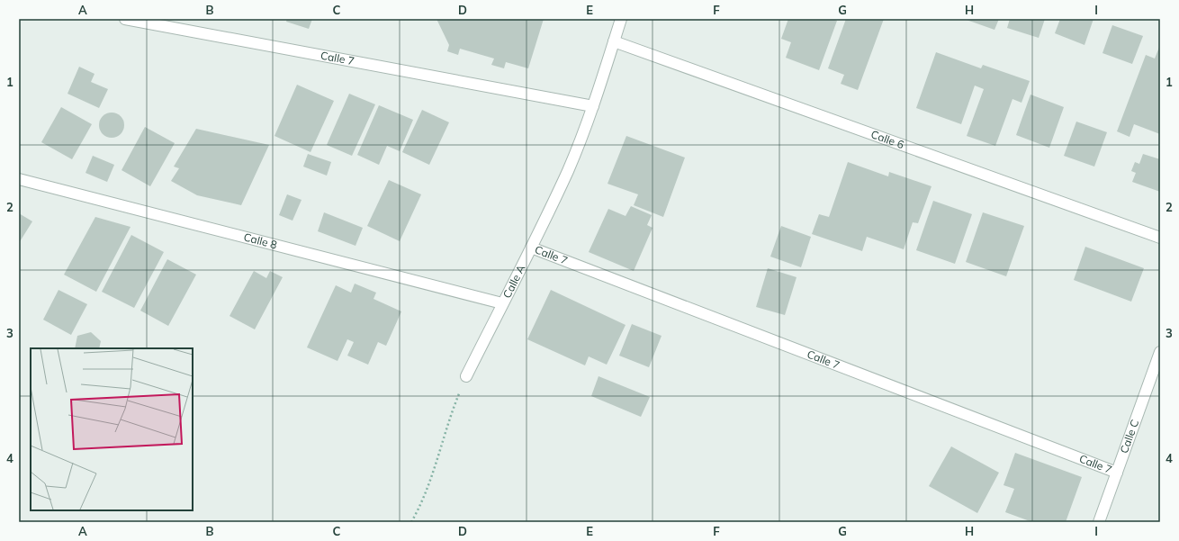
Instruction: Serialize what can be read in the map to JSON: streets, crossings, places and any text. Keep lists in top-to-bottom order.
{
  "streets": {
    "street": [
      "Calle 7",
      "Calle 6",
      "Calle 8",
      "Calle A",
      "Calle C"
    ]
  },
  "crossings": [
    ["Calle 7", "Calle A"],
    ["Calle 7", "Calle C"],
    ["Calle 6", "Calle A"],
    ["Calle 8", "Calle A"]
  ],
  "grid": {
    "columns": [
      "A",
      "B",
      "C",
      "D",
      "E",
      "F",
      "G",
      "H",
      "I"
    ],
    "rows": [
      "1",
      "2",
      "3",
      "4"
    ]
  }
}
